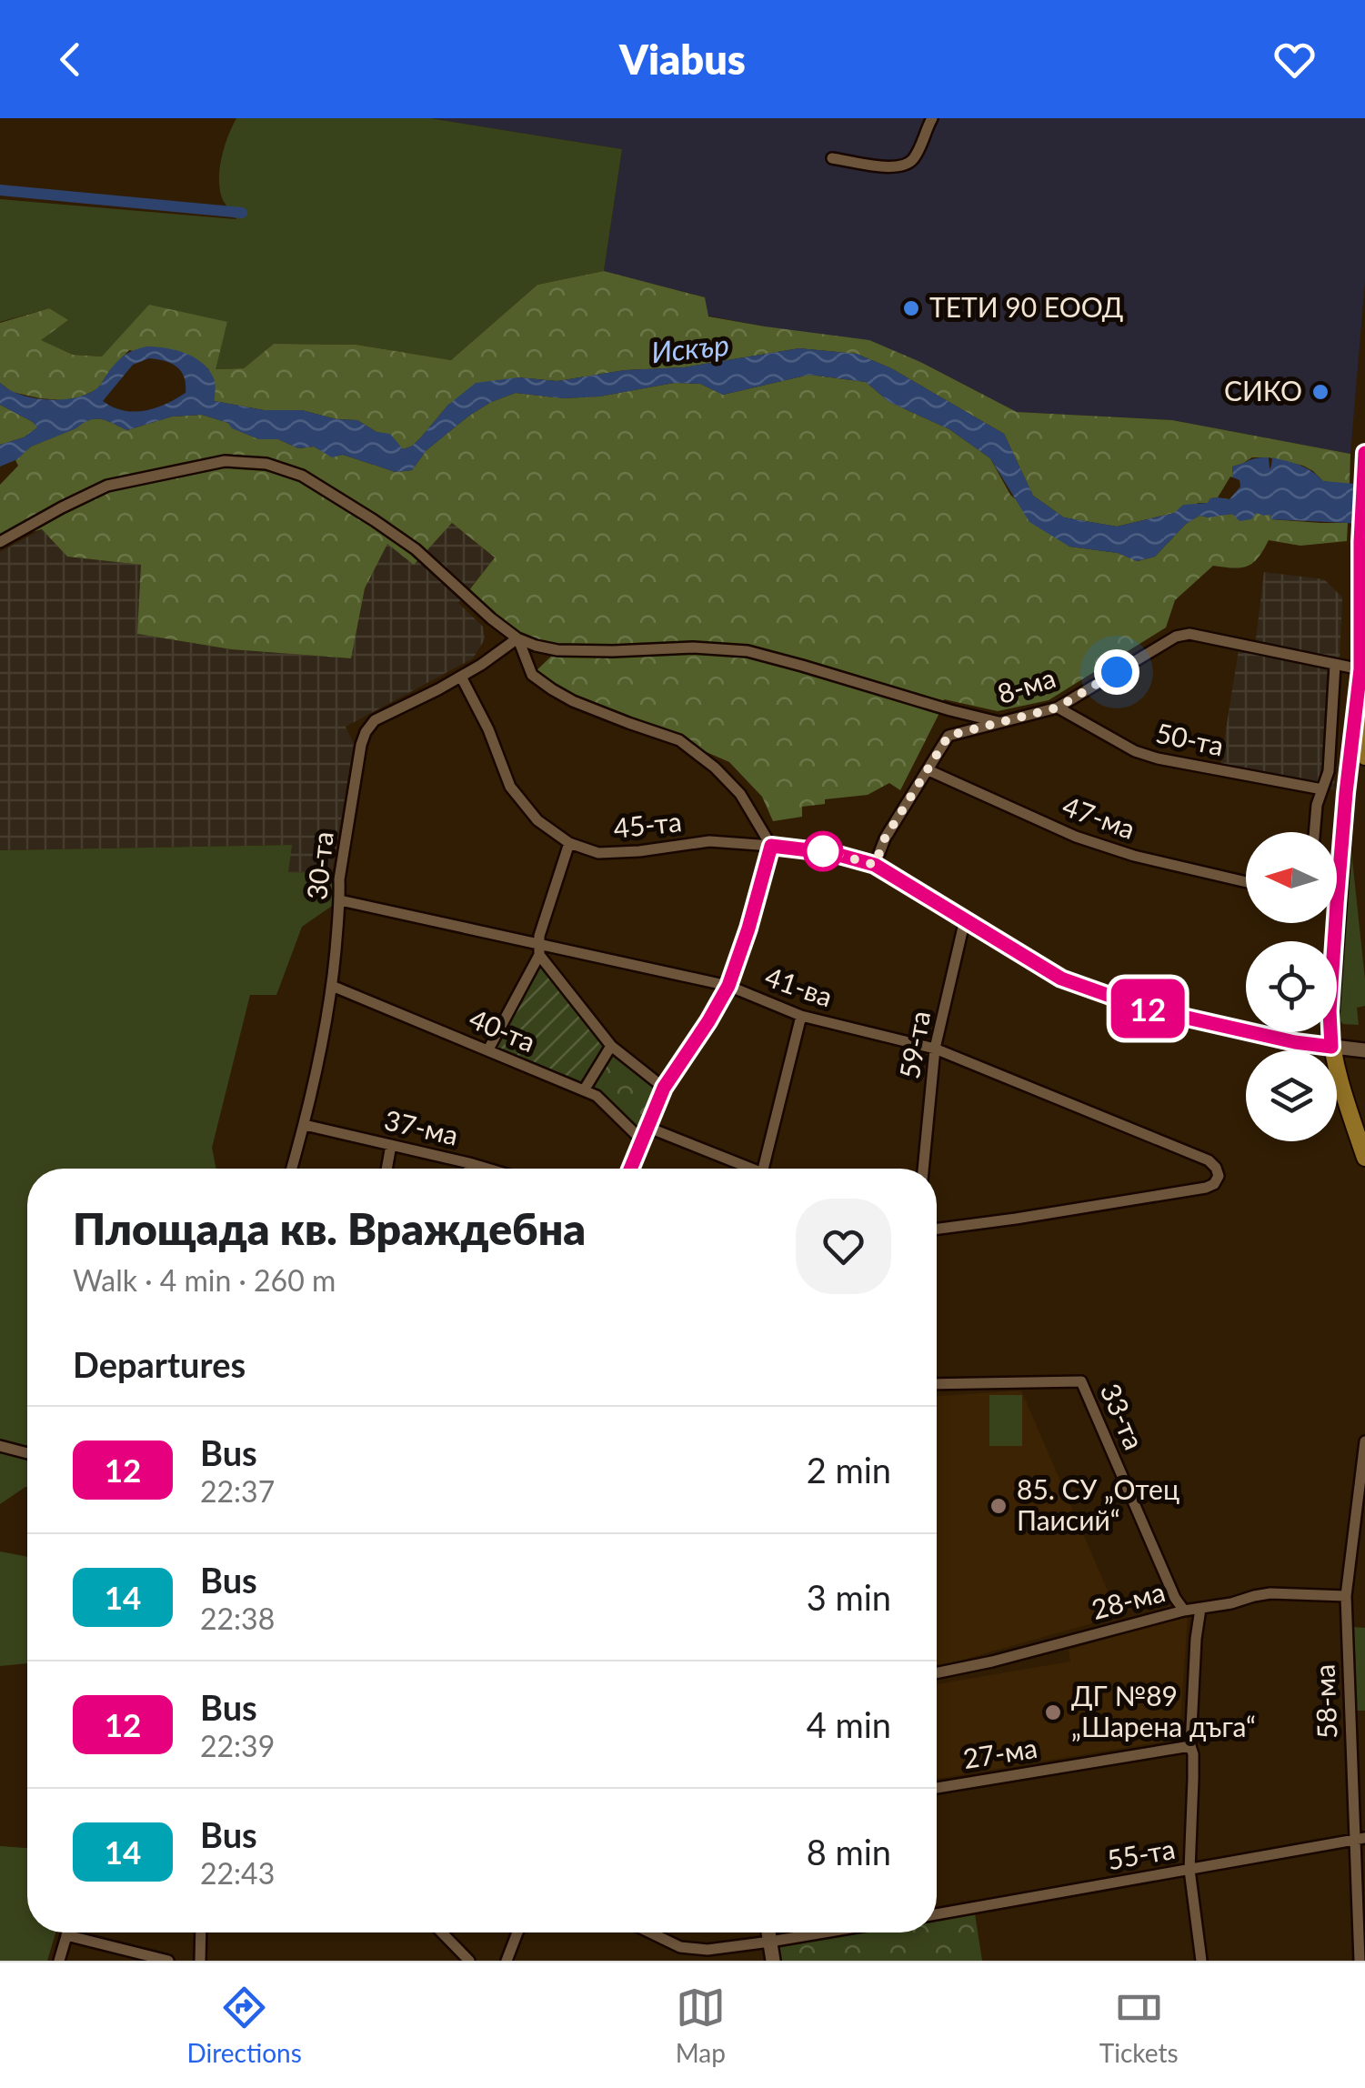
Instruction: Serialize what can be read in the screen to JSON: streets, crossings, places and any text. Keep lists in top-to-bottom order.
{
  "streets": {
    "street": [
      "8-ма",
      "50-та",
      "47-ма",
      "45-та",
      "30-та",
      "41-ва",
      "40-та",
      "59-та",
      "37-ма",
      "33-та",
      "28-ма",
      "58-ма",
      "27-ма",
      "55-та"
    ]
  },
  "crossings": [
    ["8-ма", "50-та"],
    ["45-та", "30-та"],
    ["30-та", "41-ва"],
    ["30-та", "40-та"],
    ["30-та", "37-ма"],
    ["41-ва", "59-та"],
    ["33-та", "28-ма"],
    ["28-ма", "58-ма"],
    ["58-ма", "55-та"]
  ],
  "water": ["Искър"],
  "places": [
    "ТЕТИ 90 ЕООД",
    "СИКО",
    "85. СУ „Отец Паисий“",
    "ДГ №89 „Шарена дъга“"
  ],
  "lines": ["bus line 12"],
  "north": "left",
  "page": {
    "header": "Viabus",
    "on_map": "12",
    "heading": [
      ["Площада кв. Враждебна", "Walk · 4 min · 260 m"],
      "Departures"
    ],
    "list": [
      {
        "mark": "12",
        "name": "Bus",
        "note": "22:37",
        "value": "2 min"
      },
      {
        "mark": "14",
        "name": "Bus",
        "note": "22:38",
        "value": "3 min"
      },
      {
        "mark": "12",
        "name": "Bus",
        "note": "22:39",
        "value": "4 min"
      },
      {
        "mark": "14",
        "name": "Bus",
        "note": "22:43",
        "value": "8 min"
      }
    ],
    "tabs": ["Directions", "Map", "Tickets"]
  }
}
